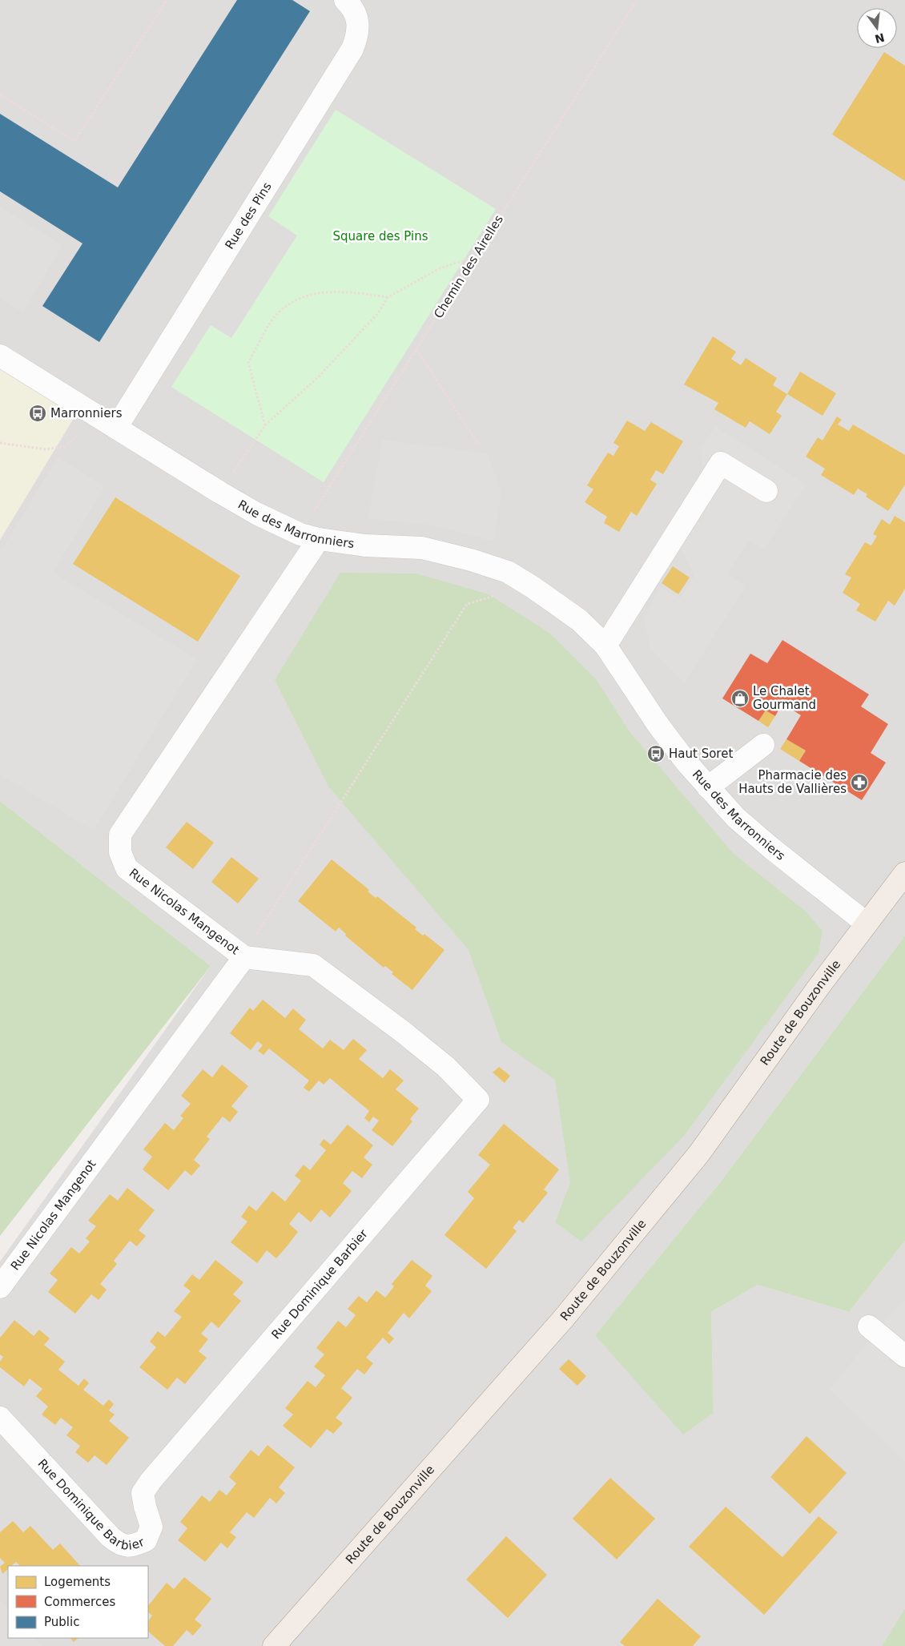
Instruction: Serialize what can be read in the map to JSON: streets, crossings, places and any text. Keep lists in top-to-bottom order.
{
  "streets": {
    "main road": ["Route de Bouzonville"],
    "street": [
      "Rue des Pins",
      "Rue des Marronniers",
      "Rue Nicolas Mangenot",
      "Rue Dominique Barbier"
    ],
    "path": ["Chemin des Airelles"]
  },
  "crossings": [
    ["Rue des Pins", "Rue des Marronniers"],
    ["Chemin des Airelles", "Rue des Marronniers"],
    ["Chemin des Airelles", "Rue Nicolas Mangenot"],
    ["Rue des Marronniers", "Rue Nicolas Mangenot"],
    ["Rue des Marronniers", "Route de Bouzonville"],
    ["Rue Nicolas Mangenot", "Rue Dominique Barbier"]
  ],
  "parks": ["Square des Pins"],
  "places": {
    "bus stop": ["Marronniers", "Haut Soret"],
    "shop": ["Le Chalet Gourmand"],
    "pharmacy": ["Pharmacie des Hauts de Vallières"]
  },
  "legend": ["Logements", "Commerces", "Public"],
  "north": "bottom"
}
